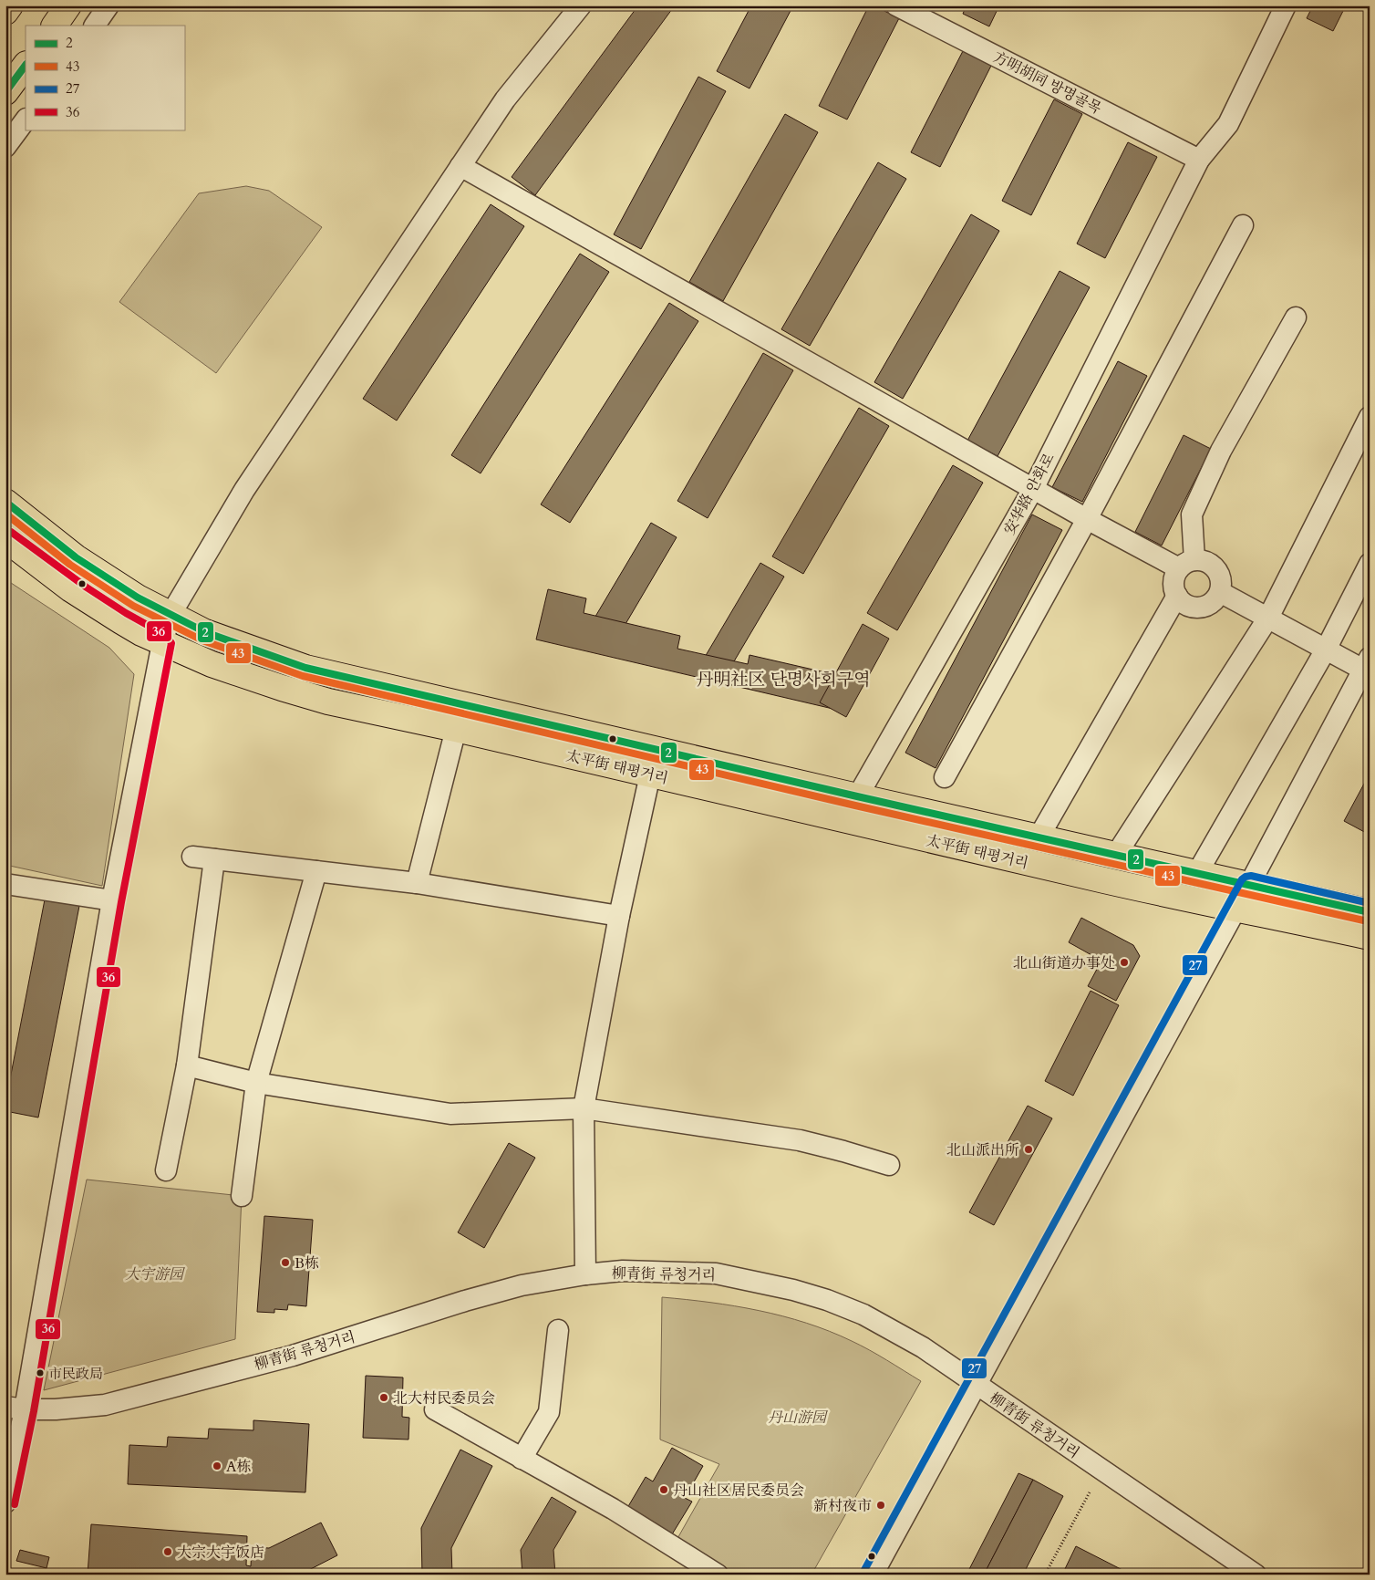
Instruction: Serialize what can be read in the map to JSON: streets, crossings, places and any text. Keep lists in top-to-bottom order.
{
  "streets": {
    "main road": ["太平街 태평거리"],
    "street": ["方明胡同 방명골목", "安华路 안화로", "柳青街 류청거리"]
  },
  "crossings": [
    ["方明胡同 방명골목", "安华路 안화로"],
    ["安华路 안화로", "太平街 태평거리"]
  ],
  "districts": ["丹明社区 단명사회구역"],
  "parks": ["大宇游园", "丹山游园"],
  "places": [
    "北山街道办事处",
    "北山派出所",
    "B栋",
    "市民政局",
    "北大村民委员会",
    "A栋",
    "丹山社区居民委员会",
    "新村夜市",
    "大宗大宇饭店"
  ],
  "lines": [
    "transit line 2",
    "transit line 43",
    "transit line 36",
    "transit line 27"
  ],
  "legend": [
    "2",
    "43",
    "27",
    "36"
  ]
}
